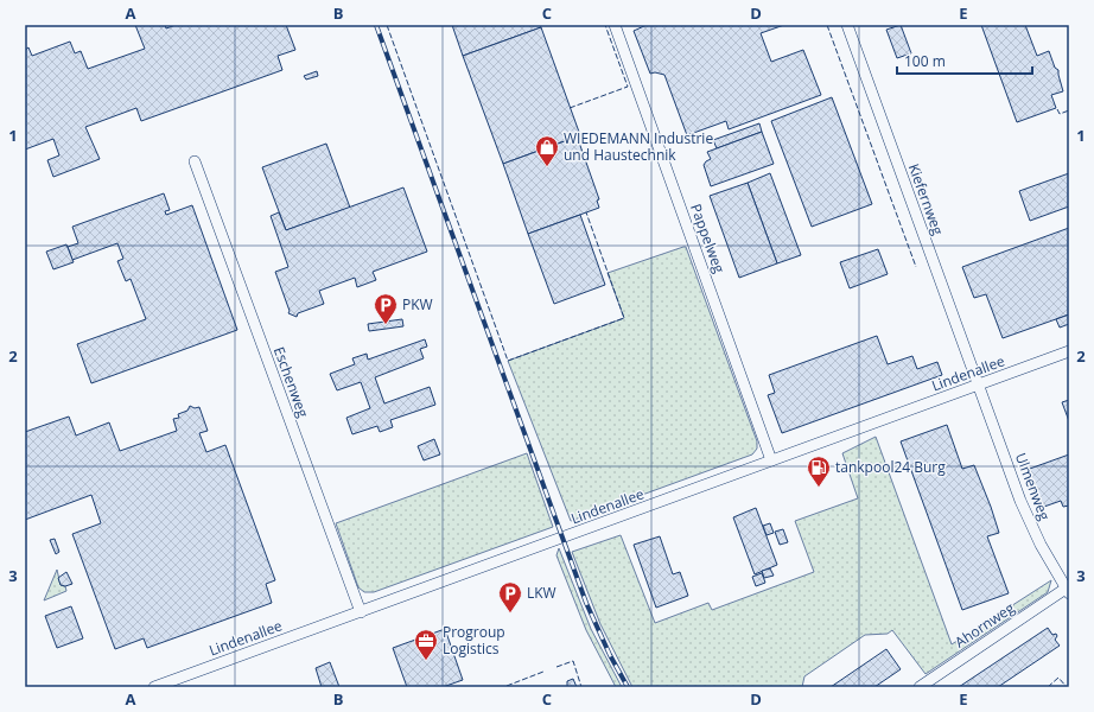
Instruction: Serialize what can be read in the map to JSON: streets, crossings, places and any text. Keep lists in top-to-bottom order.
{
  "streets": {
    "street": [
      "Kiefernweg",
      "Pappelweg",
      "Lindenallee",
      "Eschenweg",
      "Ulmenweg",
      "Ahornweg"
    ]
  },
  "crossings": [
    ["Kiefernweg", "Lindenallee"],
    ["Kiefernweg", "Ulmenweg"],
    ["Pappelweg", "Lindenallee"],
    ["Lindenallee", "Eschenweg"],
    ["Lindenallee", "Ulmenweg"],
    ["Ulmenweg", "Ahornweg"]
  ],
  "places": {
    "shop": ["WIEDEMANN Industrie und Haustechnik"],
    "parking": ["PKW", "LKW"],
    "fuel station": ["tankpool24 Burg"],
    "office": ["Progroup Logistics"]
  },
  "scale_bar": "100 m",
  "grid": {
    "columns": [
      "A",
      "B",
      "C",
      "D",
      "E"
    ],
    "rows": ["1", "2", "3"]
  }
}
